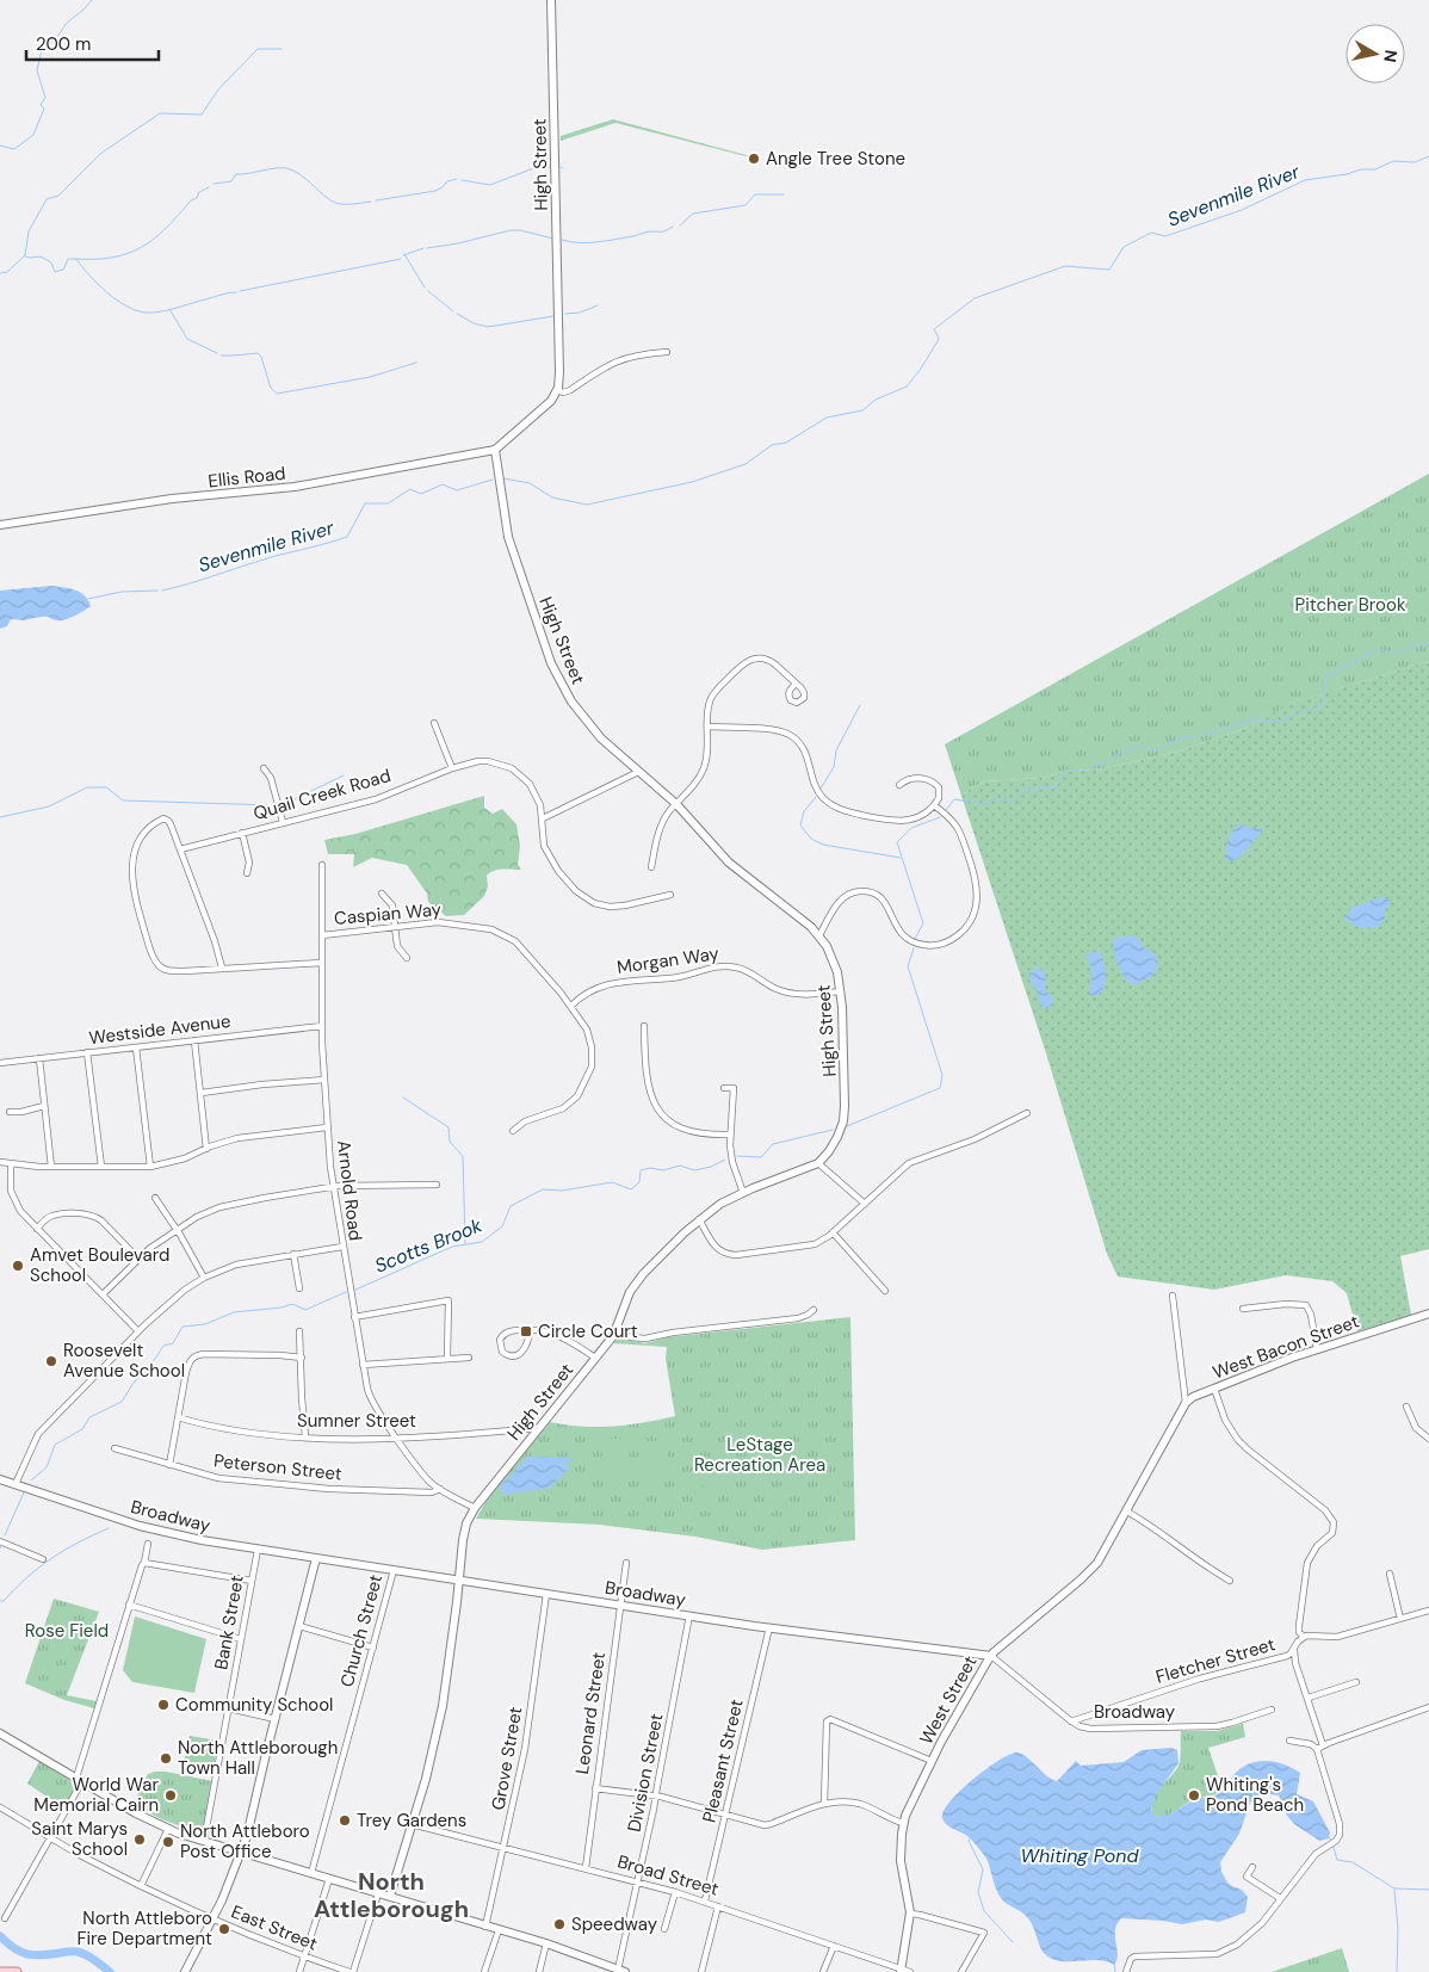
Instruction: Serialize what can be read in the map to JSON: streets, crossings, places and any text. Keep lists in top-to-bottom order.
{
  "streets": {
    "street": [
      "High Street",
      "Ellis Road",
      "Quail Creek Road",
      "Caspian Way",
      "Morgan Way",
      "Westside Avenue",
      "Arnold Road",
      "West Bacon Street",
      "Sumner Street",
      "Peterson Street",
      "Broadway",
      "Bank Street",
      "Church Street",
      "Fletcher Street",
      "West Street",
      "Leonard Street",
      "Grove Street",
      "Pleasant Street",
      "Division Street",
      "Broad Street",
      "East Street"
    ]
  },
  "crossings": [
    ["High Street", "Ellis Road"],
    ["High Street", "Morgan Way"],
    ["High Street", "Arnold Road"],
    ["High Street", "Sumner Street"],
    ["High Street", "Broadway"],
    ["High Street", "Broad Street"],
    ["Caspian Way", "Morgan Way"],
    ["Caspian Way", "Arnold Road"],
    ["Westside Avenue", "Arnold Road"],
    ["Arnold Road", "Sumner Street"],
    ["Arnold Road", "Peterson Street"],
    ["West Bacon Street", "West Street"],
    ["Broadway", "Bank Street"],
    ["Broadway", "Church Street"],
    ["Broadway", "Fletcher Street"],
    ["Broadway", "West Street"],
    ["Broadway", "Leonard Street"],
    ["Broadway", "Grove Street"],
    ["Broadway", "Pleasant Street"],
    ["Broadway", "Division Street"],
    ["West Street", "Broad Street"],
    ["Leonard Street", "Broad Street"],
    ["Grove Street", "Broad Street"],
    ["Pleasant Street", "Broad Street"],
    ["Division Street", "Broad Street"]
  ],
  "districts": ["North Attleborough"],
  "water": ["Sevenmile River", "Scotts Brook", "Whiting Pond"],
  "parks": ["Pitcher Brook", "LeStage Recreation Area", "Rose Field"],
  "places": {
    "other": [
      "Angle Tree Stone",
      "Amvet Boulevard School",
      "Roosevelt Avenue School",
      "Community School",
      "North Attleborough Town Hall",
      "World War Memorial Cairn",
      "Whiting's Pond Beach",
      "Trey Gardens",
      "Saint Marys School",
      "North Attleboro Post Office",
      "Speedway",
      "North Attleboro Fire Department"
    ],
    "transit": ["Circle Court"]
  },
  "scale_bar": "200 m",
  "north": "right"
}
